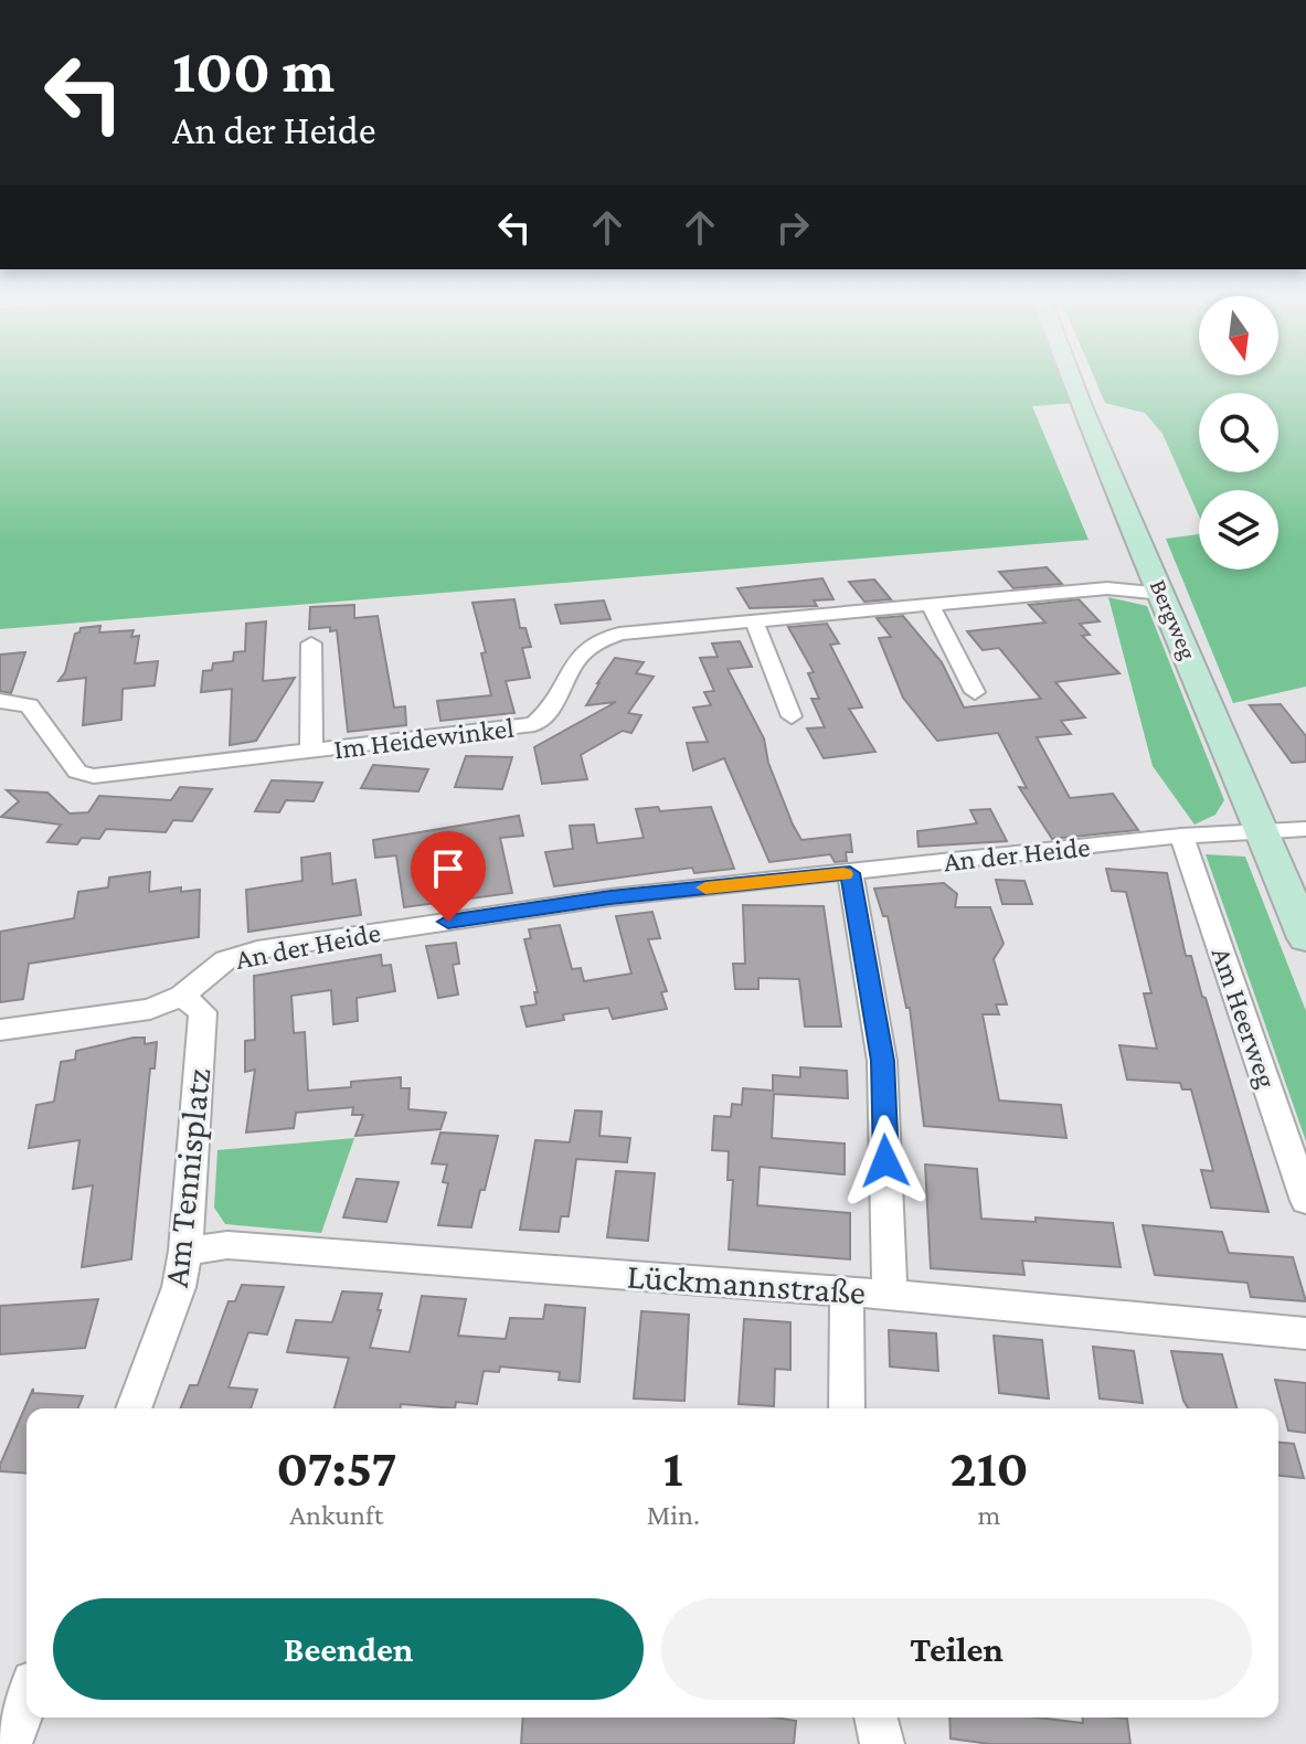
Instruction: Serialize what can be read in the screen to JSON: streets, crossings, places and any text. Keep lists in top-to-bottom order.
{
  "streets": {
    "main road": ["Bergweg"],
    "street": [
      "Im Heidewinkel",
      "An der Heide",
      "Am Heerweg",
      "Am Tennisplatz",
      "Lückmannstraße"
    ]
  },
  "crossings": [
    ["Bergweg", "Im Heidewinkel"],
    ["Bergweg", "An der Heide"],
    ["An der Heide", "Am Heerweg"],
    ["An der Heide", "Am Tennisplatz"],
    ["Am Tennisplatz", "Lückmannstraße"]
  ],
  "north": "bottom",
  "page": {
    "turn": ["100 m", "An der Heide"],
    "eta": [
      "07:57",
      "Ankunft",
      "1",
      "Min.",
      "210",
      "m"
    ],
    "buttons": ["Beenden", "Teilen"]
  }
}
